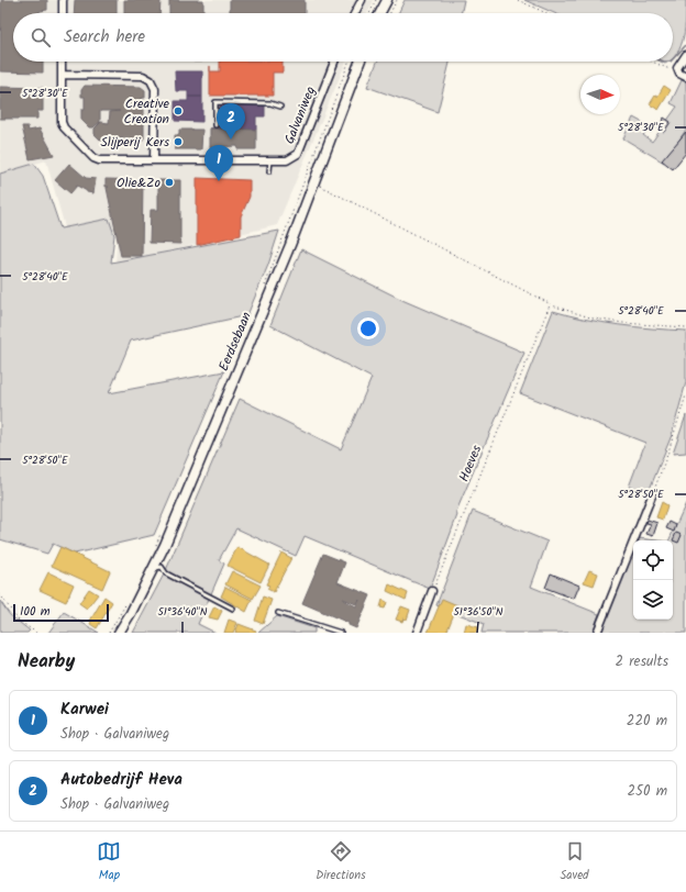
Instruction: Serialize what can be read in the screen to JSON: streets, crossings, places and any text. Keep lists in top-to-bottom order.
{
  "streets": {
    "main road": ["Eerdsebaan"],
    "street": ["Galvaniweg"],
    "path": ["Hoeves"]
  },
  "places": ["Creative Creation", "Slijperij Kers", "Olie&Zo"],
  "scale_bar": "100 m",
  "north": "right",
  "page": {
    "search": "Search here",
    "pins": ["2", "1"],
    "scale": "100 m",
    "heading": ["Nearby", "2 results"],
    "list": [
      {
        "mark": "1",
        "name": "Karwei",
        "note": "Shop · Galvaniweg",
        "value": "220 m"
      },
      {
        "mark": "2",
        "name": "Autobedrijf Heva",
        "note": "Shop · Galvaniweg",
        "value": "250 m"
      }
    ],
    "nav": ["Map", "Directions", "Saved"]
  },
  "coordinates": [
    "5°28'30\"E",
    "5°28'40\"E",
    "5°28'50\"E",
    "51°36'40\"N",
    "51°36'50\"N"
  ]
}
